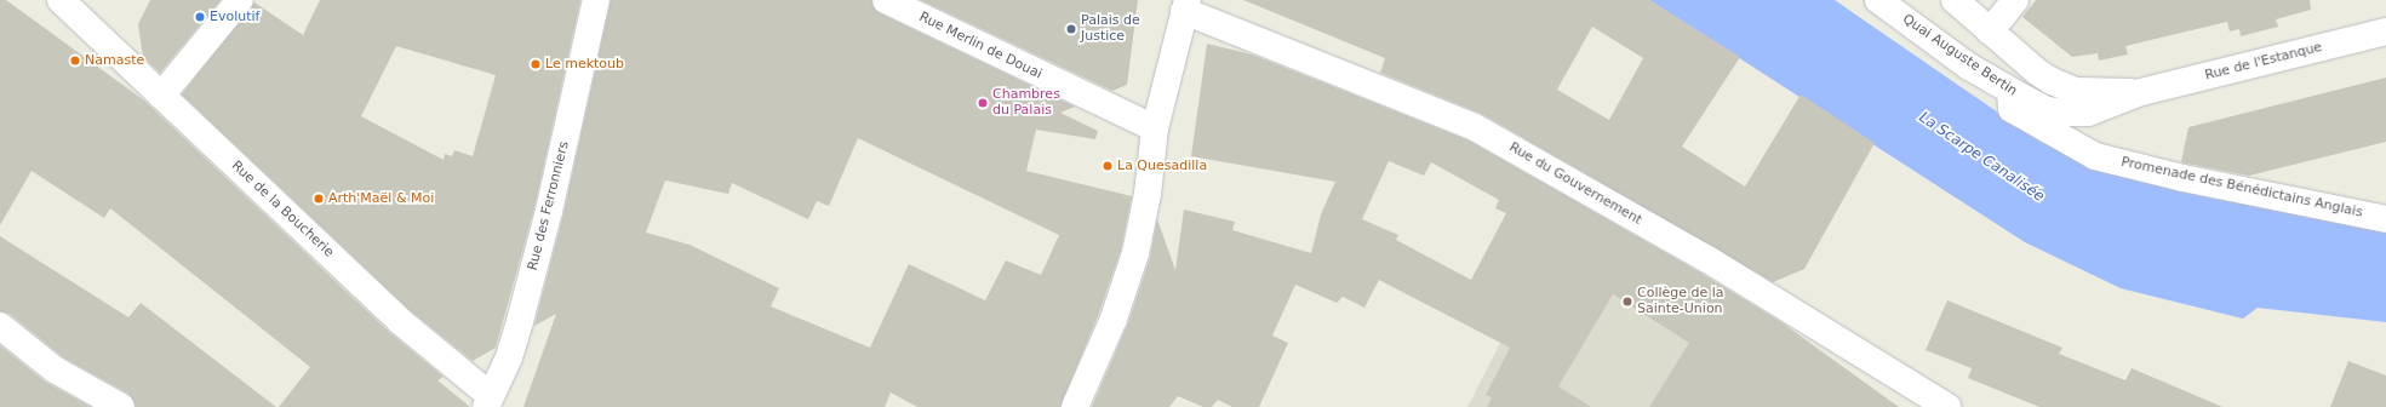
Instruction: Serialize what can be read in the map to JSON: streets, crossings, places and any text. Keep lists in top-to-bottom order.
{
  "streets": {
    "street": [
      "Rue Merlin de Douai",
      "Quai Auguste Bertin",
      "Rue de l'Estanque",
      "Rue du Gouvernement",
      "Promenade des Bénédictains Anglais",
      "Rue des Ferronniers",
      "Rue de la Boucherie"
    ]
  },
  "crossings": [
    ["Quai Auguste Bertin", "Rue de l'Estanque"],
    ["Quai Auguste Bertin", "Promenade des Bénédictains Anglais"],
    ["Rue des Ferronniers", "Rue de la Boucherie"]
  ],
  "water": ["La Scarpe Canalisée"],
  "places": [
    "Evolutif",
    "Palais de Justice",
    "Namaste",
    "Le mektoub",
    "Chambres du Palais",
    "La Quesadilla",
    "Arth'Maël & Moi",
    "Collège de la Sainte-Union"
  ]
}
